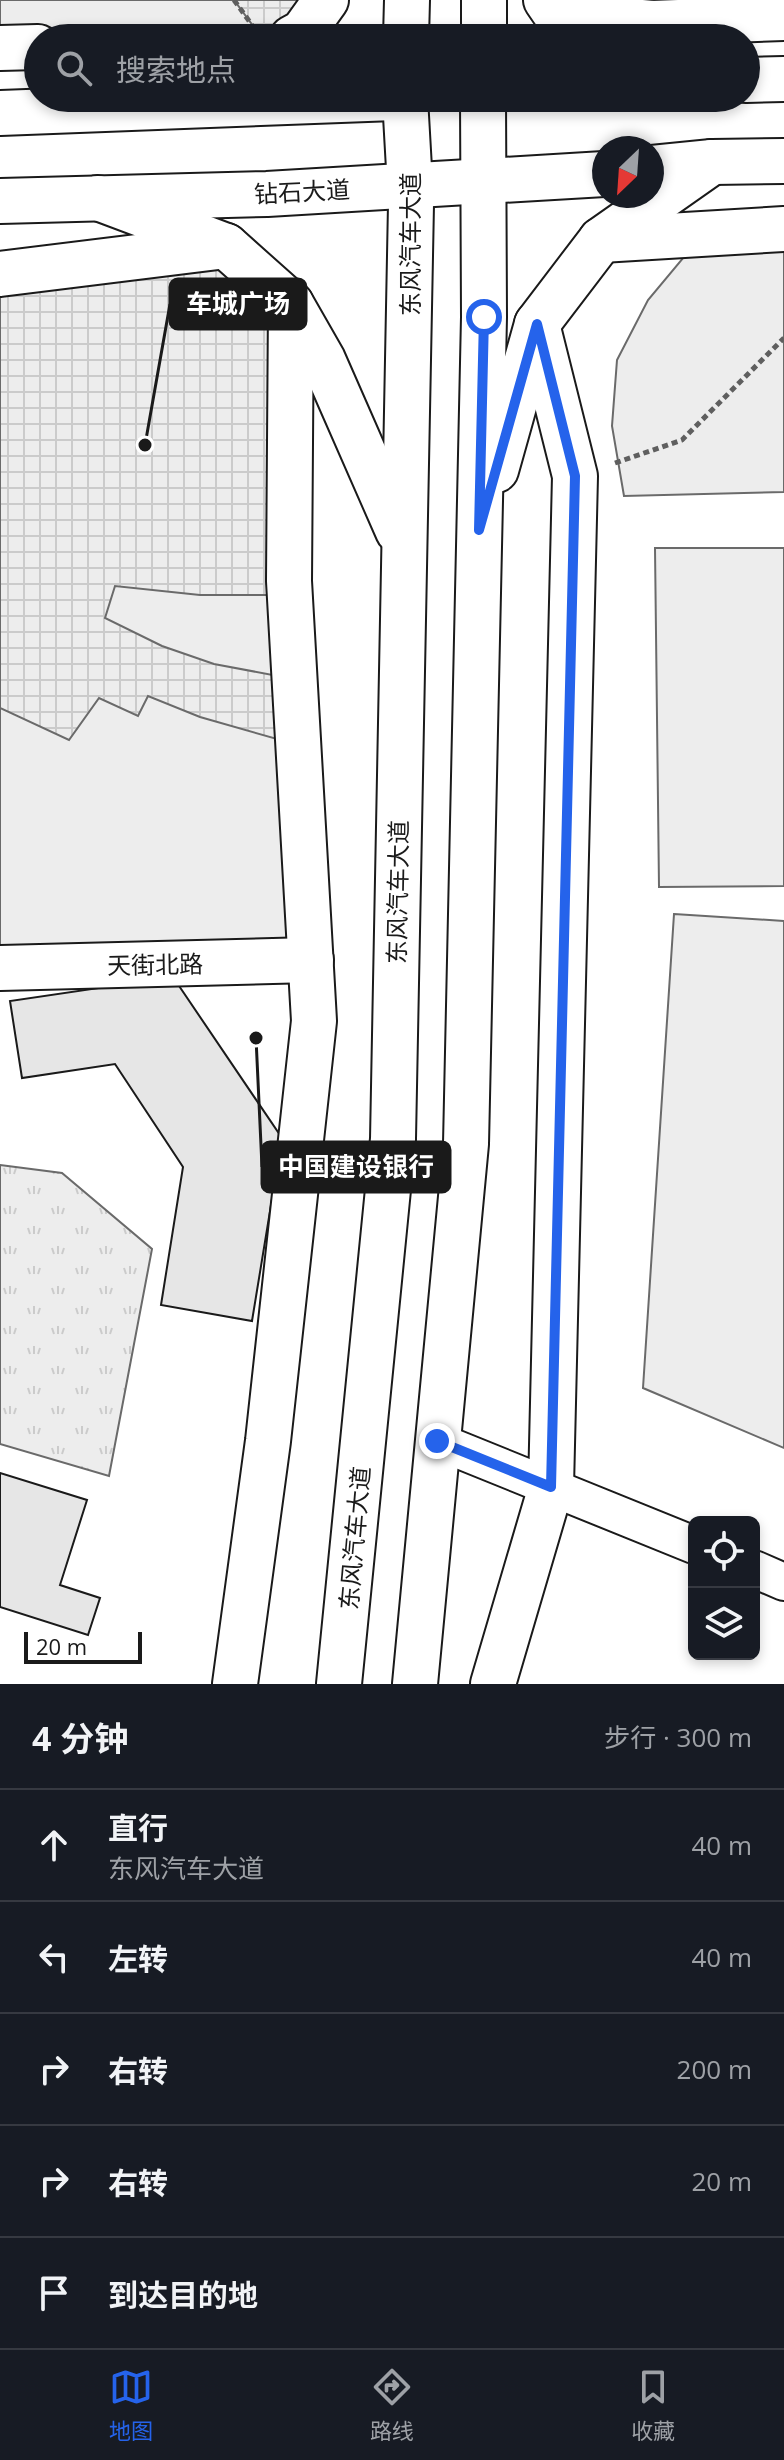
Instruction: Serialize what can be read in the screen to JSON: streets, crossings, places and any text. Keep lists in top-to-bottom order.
{
  "streets": {
    "main road": ["钻石大道", "东风汽车大道", "天街北路"]
  },
  "crossings": [
    ["钻石大道", "东风汽车大道"]
  ],
  "places": ["车城广场", "中国建设银行"],
  "scale_bar": "20 m",
  "north": "bottom left",
  "page": {
    "search": "搜索地点",
    "scale": "20 m",
    "heading": ["4 分钟", "步行 · 300 m"],
    "list": [
      ["直行", "东风汽车大道", "40 m"],
      ["左转", "40 m"],
      ["右转", "200 m"],
      ["右转", "20 m"],
      "到达目的地"
    ],
    "nav": ["地图", "路线", "收藏"]
  }
}
